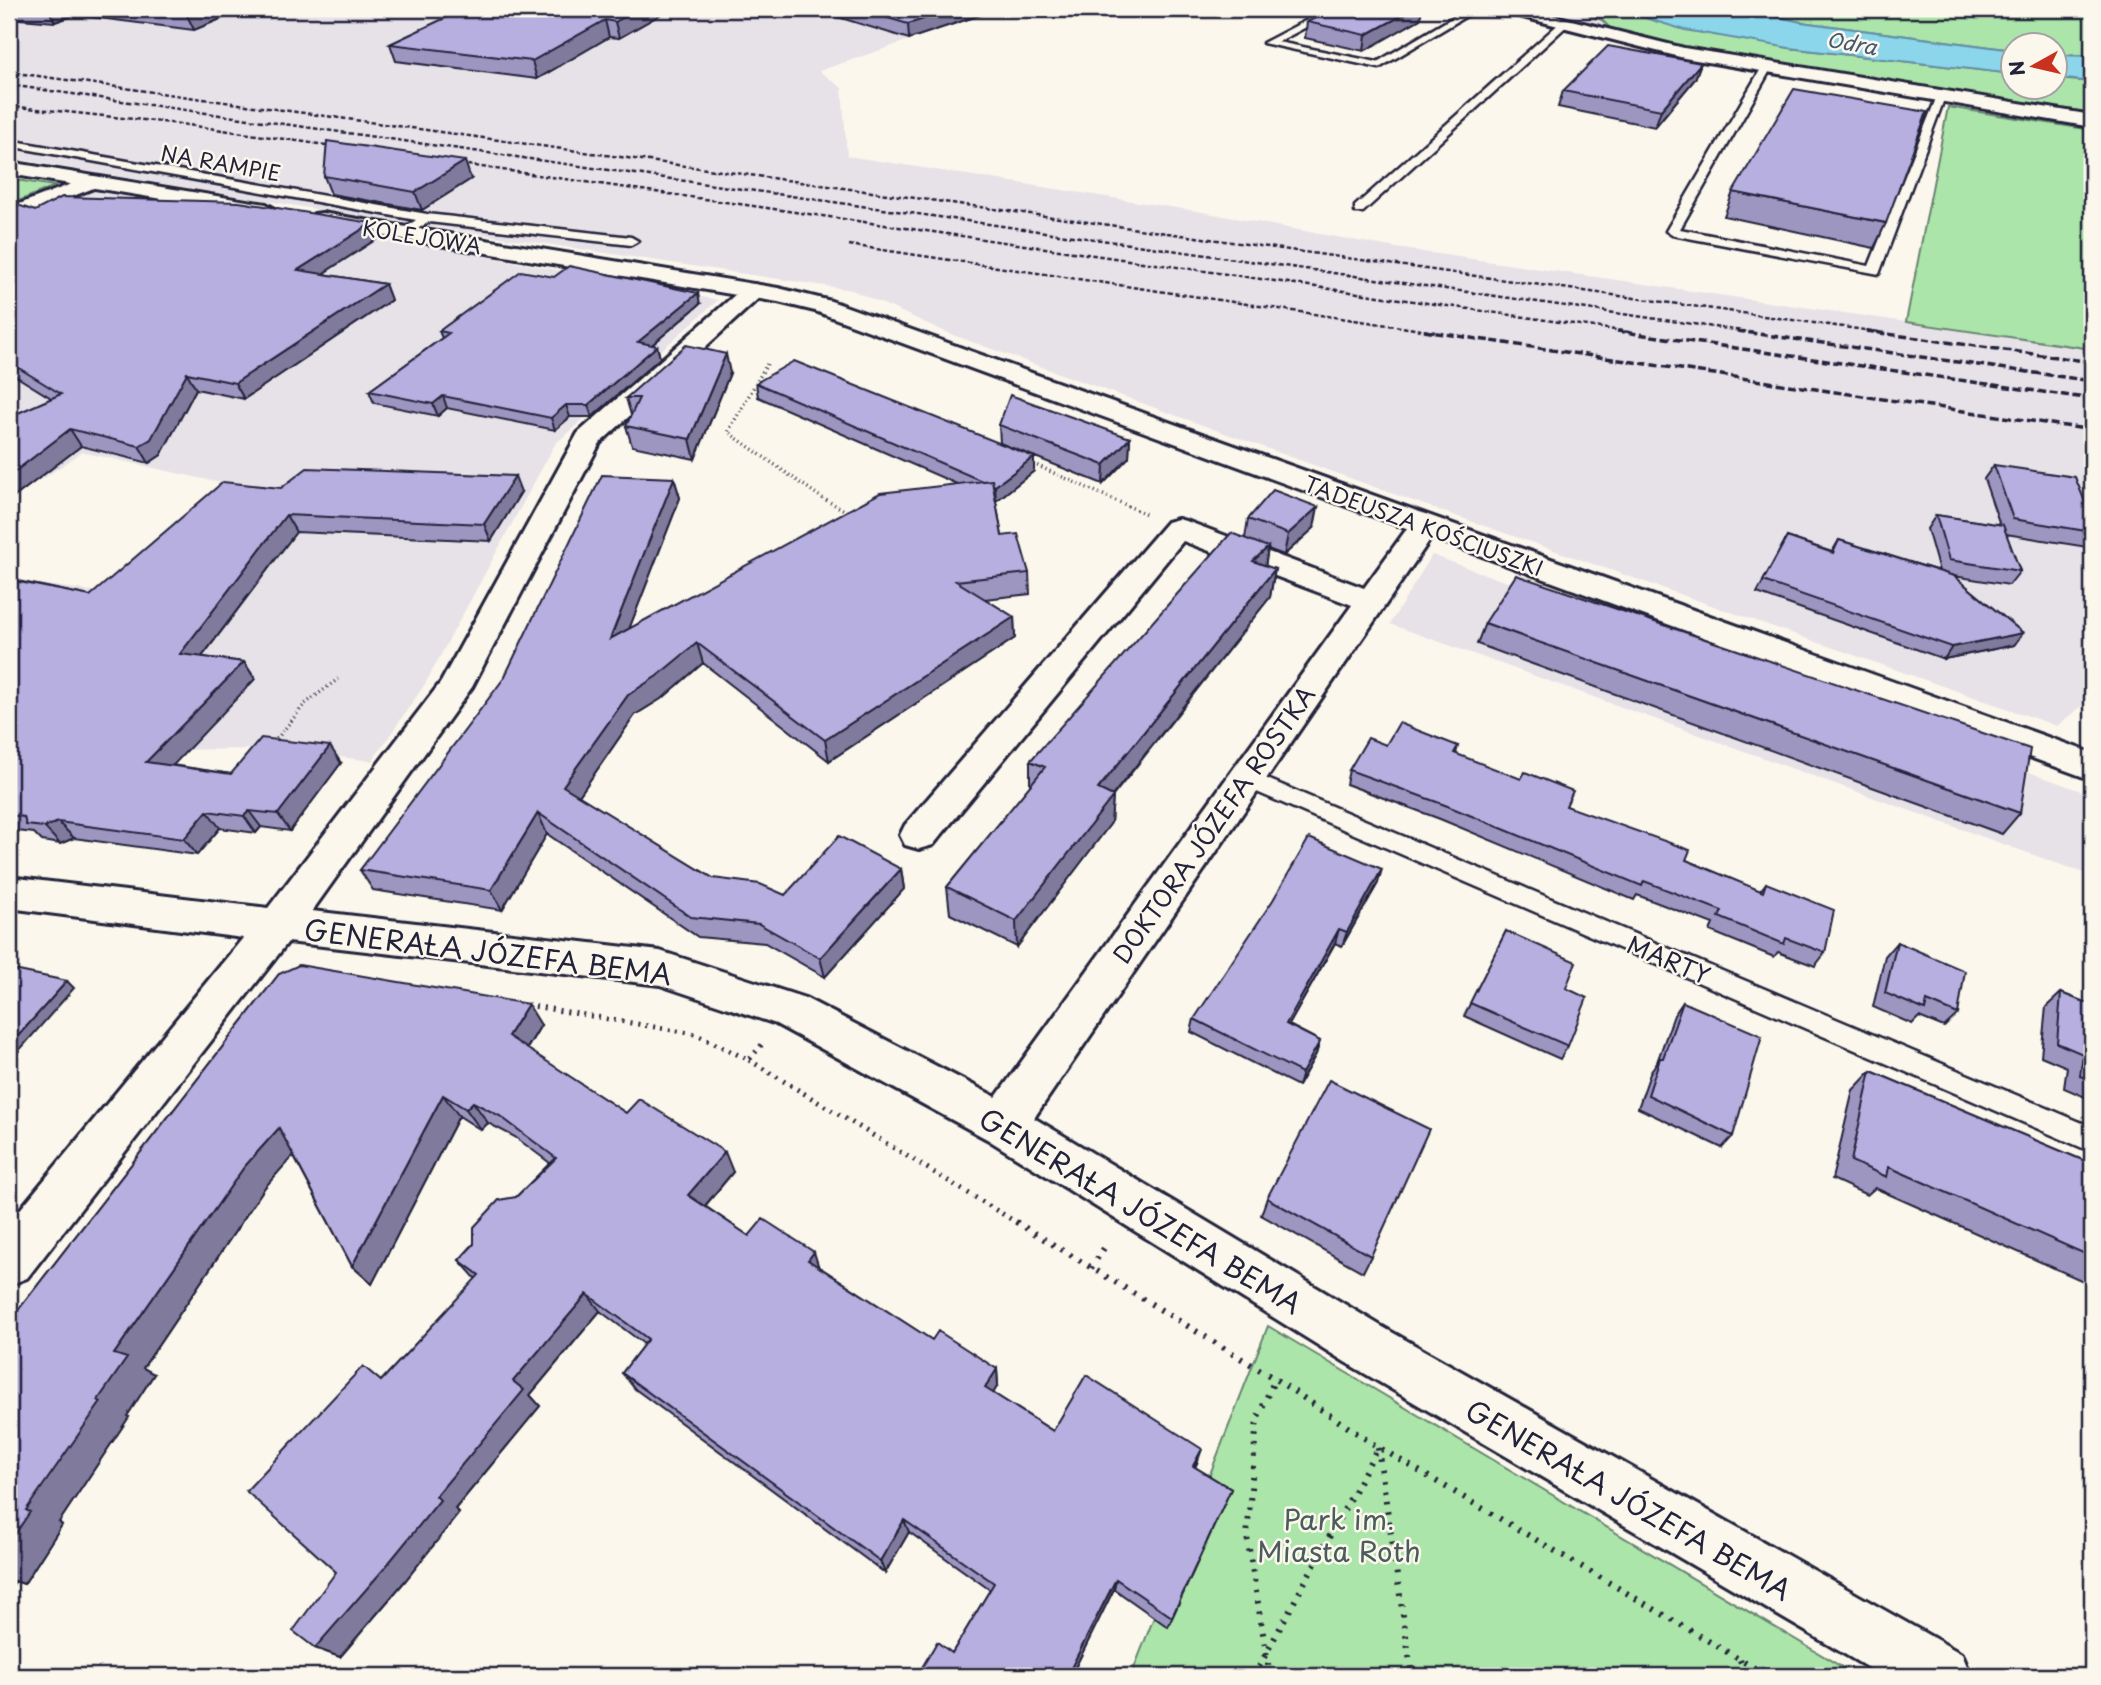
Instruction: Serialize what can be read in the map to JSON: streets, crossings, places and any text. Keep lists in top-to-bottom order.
{
  "streets": {
    "street": [
      "KOLEJOWA",
      "TADEUSZA KOŚCIUSZKI",
      "DOKTORA JÓZEFA ROSTKA",
      "GENERAŁA JÓZEFA BEMA"
    ],
    "lane": ["NA RAMPIE", "MARTY"]
  },
  "crossings": [
    ["KOLEJOWA", "TADEUSZA KOŚCIUSZKI"],
    ["TADEUSZA KOŚCIUSZKI", "DOKTORA JÓZEFA ROSTKA"],
    ["DOKTORA JÓZEFA ROSTKA", "GENERAŁA JÓZEFA BEMA"],
    ["DOKTORA JÓZEFA ROSTKA", "MARTY"]
  ],
  "water": ["Odra"],
  "parks": ["Park im. Miasta Roth"],
  "north": "left"
}
